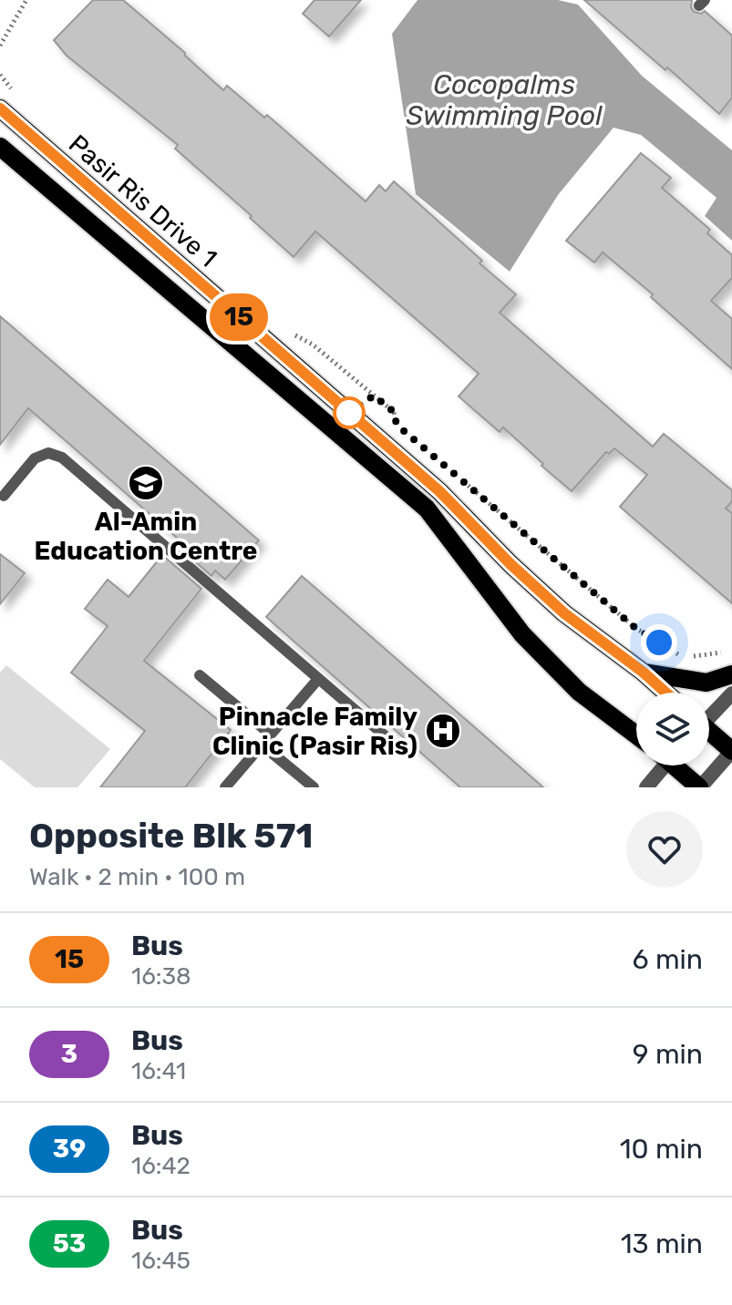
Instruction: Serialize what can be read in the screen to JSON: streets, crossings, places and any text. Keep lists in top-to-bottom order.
{
  "streets": {
    "main road": ["Pasir Ris Drive 1"]
  },
  "water": ["Cocopalms Swimming Pool"],
  "places": {
    "school or university": ["Al-Amin Education Centre"],
    "hospital": ["Pinnacle Family Clinic (Pasir Ris)"]
  },
  "lines": ["bus line 15"],
  "page": {
    "on_map": "15",
    "heading": ["Opposite Blk 571", "Walk · 2 min · 100 m"],
    "list": [
      {
        "mark": "15",
        "name": "Bus",
        "note": "16:38",
        "value": "6 min"
      },
      {
        "mark": "3",
        "name": "Bus",
        "note": "16:41",
        "value": "9 min"
      },
      {
        "mark": "39",
        "name": "Bus",
        "note": "16:42",
        "value": "10 min"
      },
      {
        "mark": "53",
        "name": "Bus",
        "note": "16:45",
        "value": "13 min"
      }
    ]
  }
}
